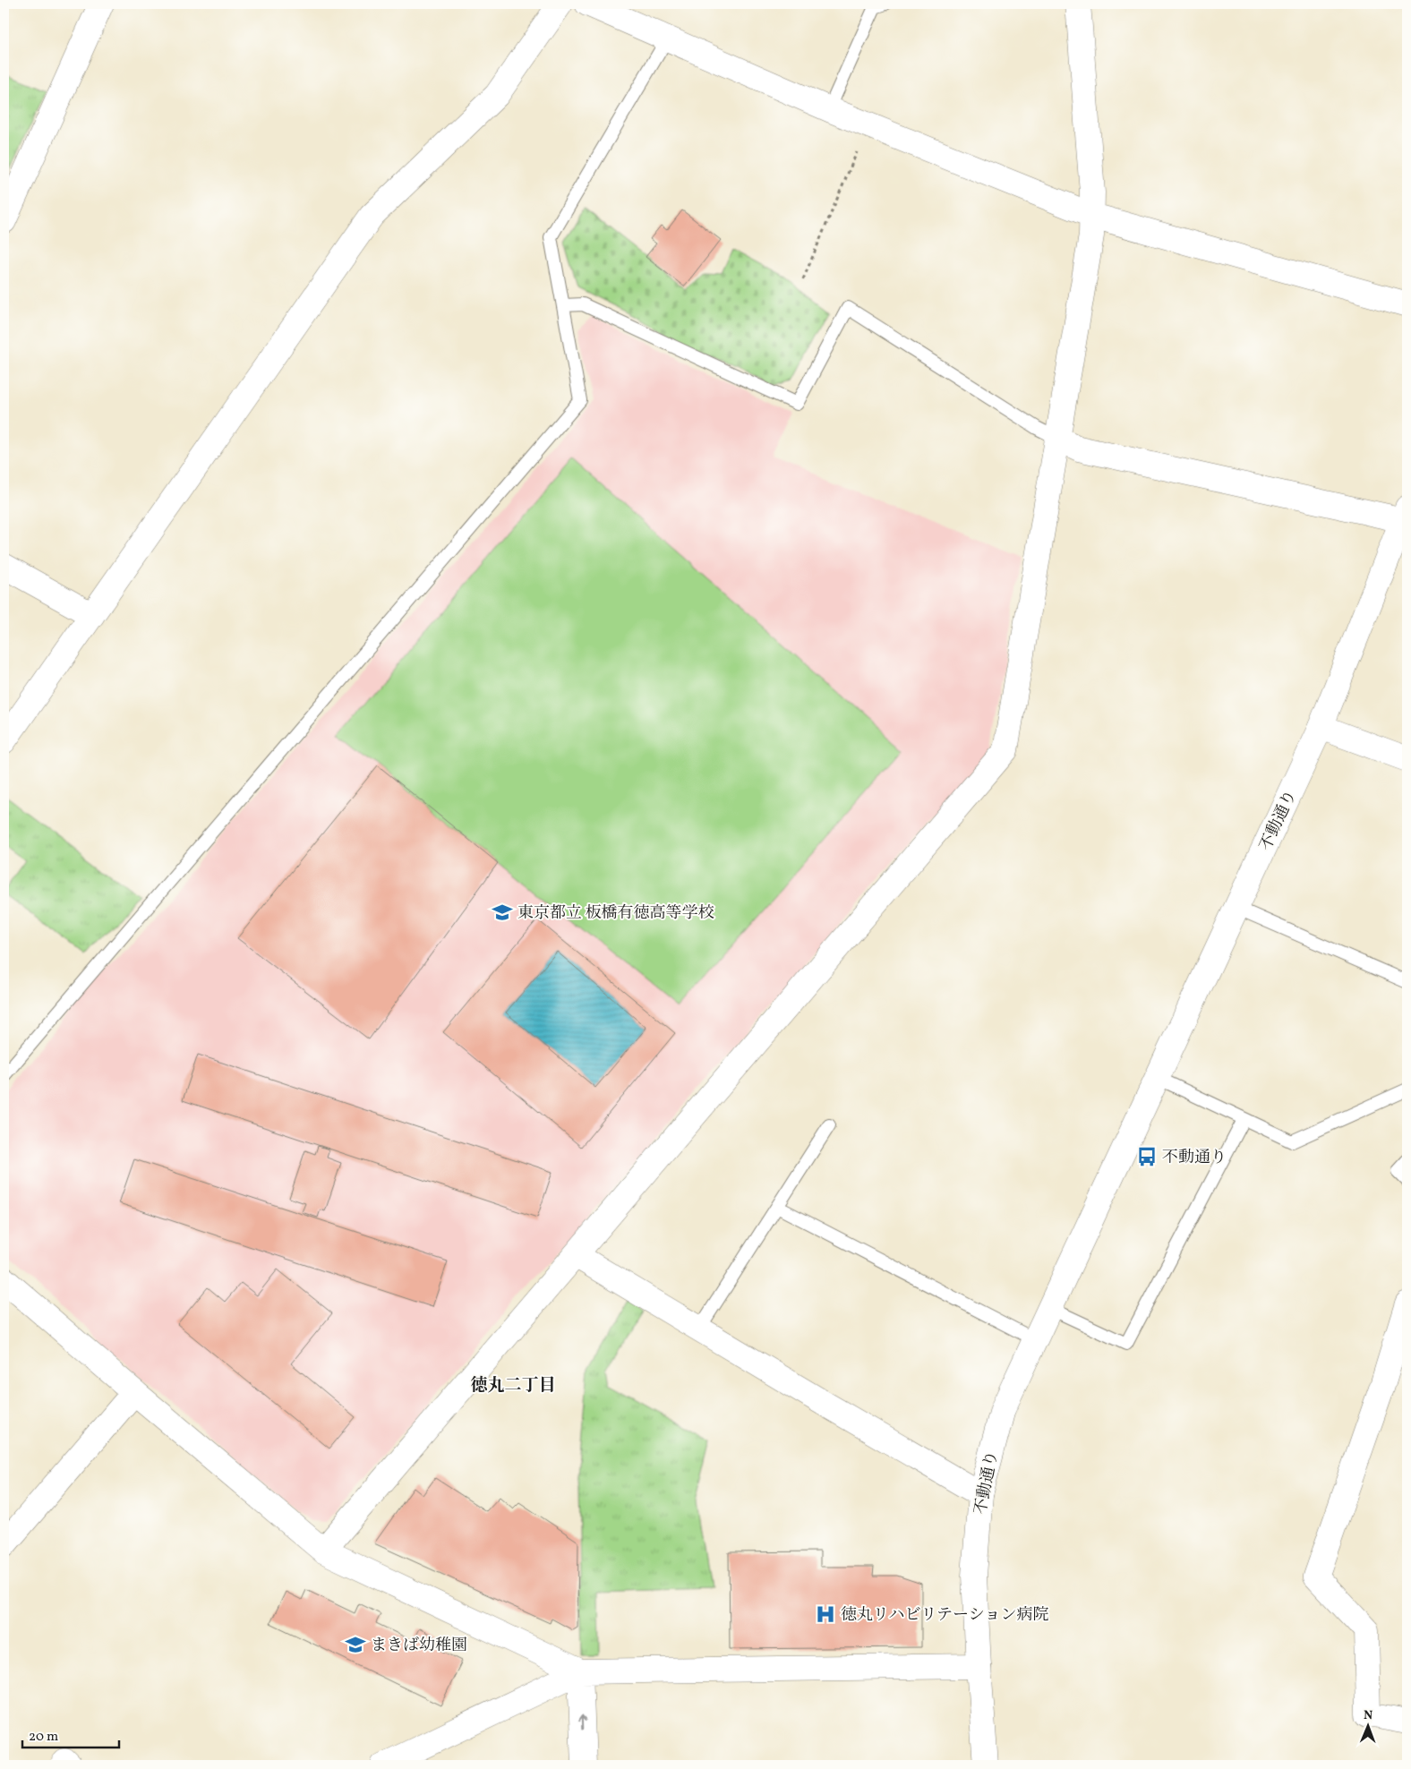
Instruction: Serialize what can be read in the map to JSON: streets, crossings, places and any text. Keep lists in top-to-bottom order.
{
  "streets": {
    "street": ["不動通り"]
  },
  "districts": ["徳丸二丁目"],
  "places": {
    "school or university": ["東京都立 板橋有徳高等学校", "まきば幼稚園"],
    "bus stop": ["不動通り"],
    "hospital": ["徳丸リハビリテーション病院"]
  },
  "scale_bar": "20 m",
  "north": "top"
}
